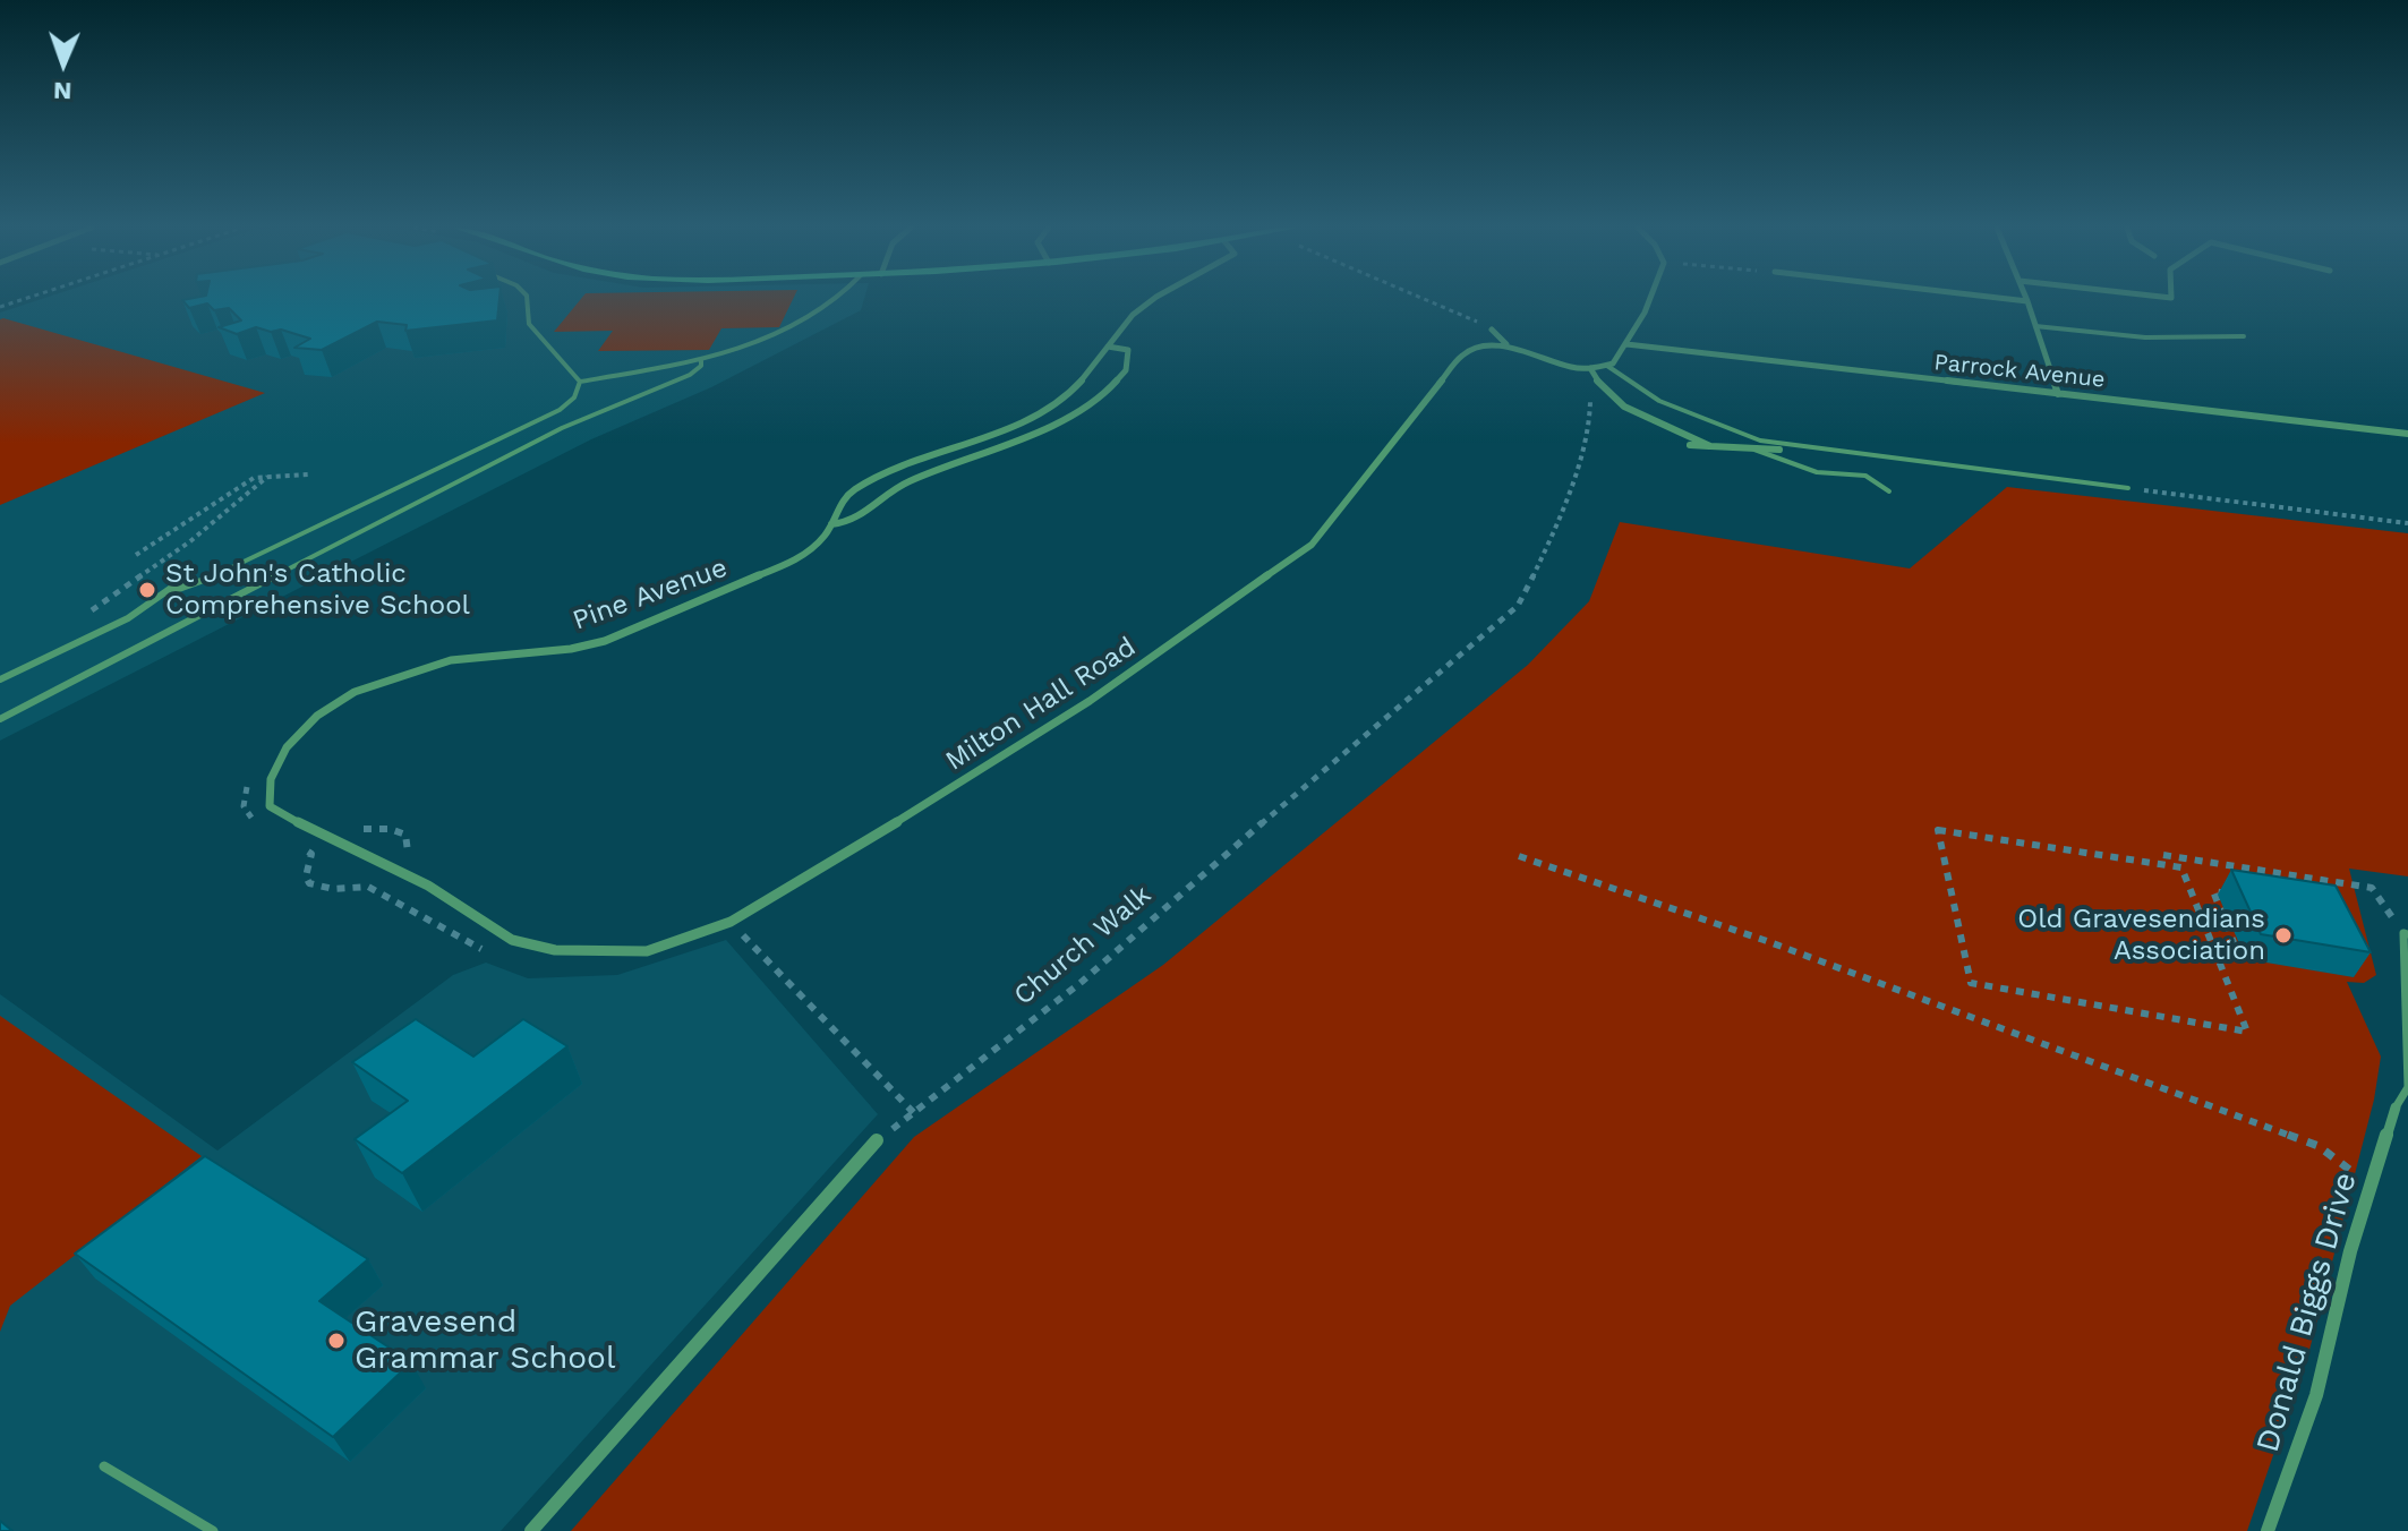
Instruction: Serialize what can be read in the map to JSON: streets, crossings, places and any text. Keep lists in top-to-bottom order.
{
  "streets": {
    "street": [
      "Parrock Avenue",
      "Pine Avenue",
      "Milton Hall Road",
      "Donald Biggs Drive"
    ],
    "path": ["Church Walk"]
  },
  "crossings": [
    ["Pine Avenue", "Milton Hall Road"]
  ],
  "places": ["St John's Catholic Comprehensive School", "Old Gravesendians Association", "Gravesend Grammar School"],
  "north": "bottom"
}
